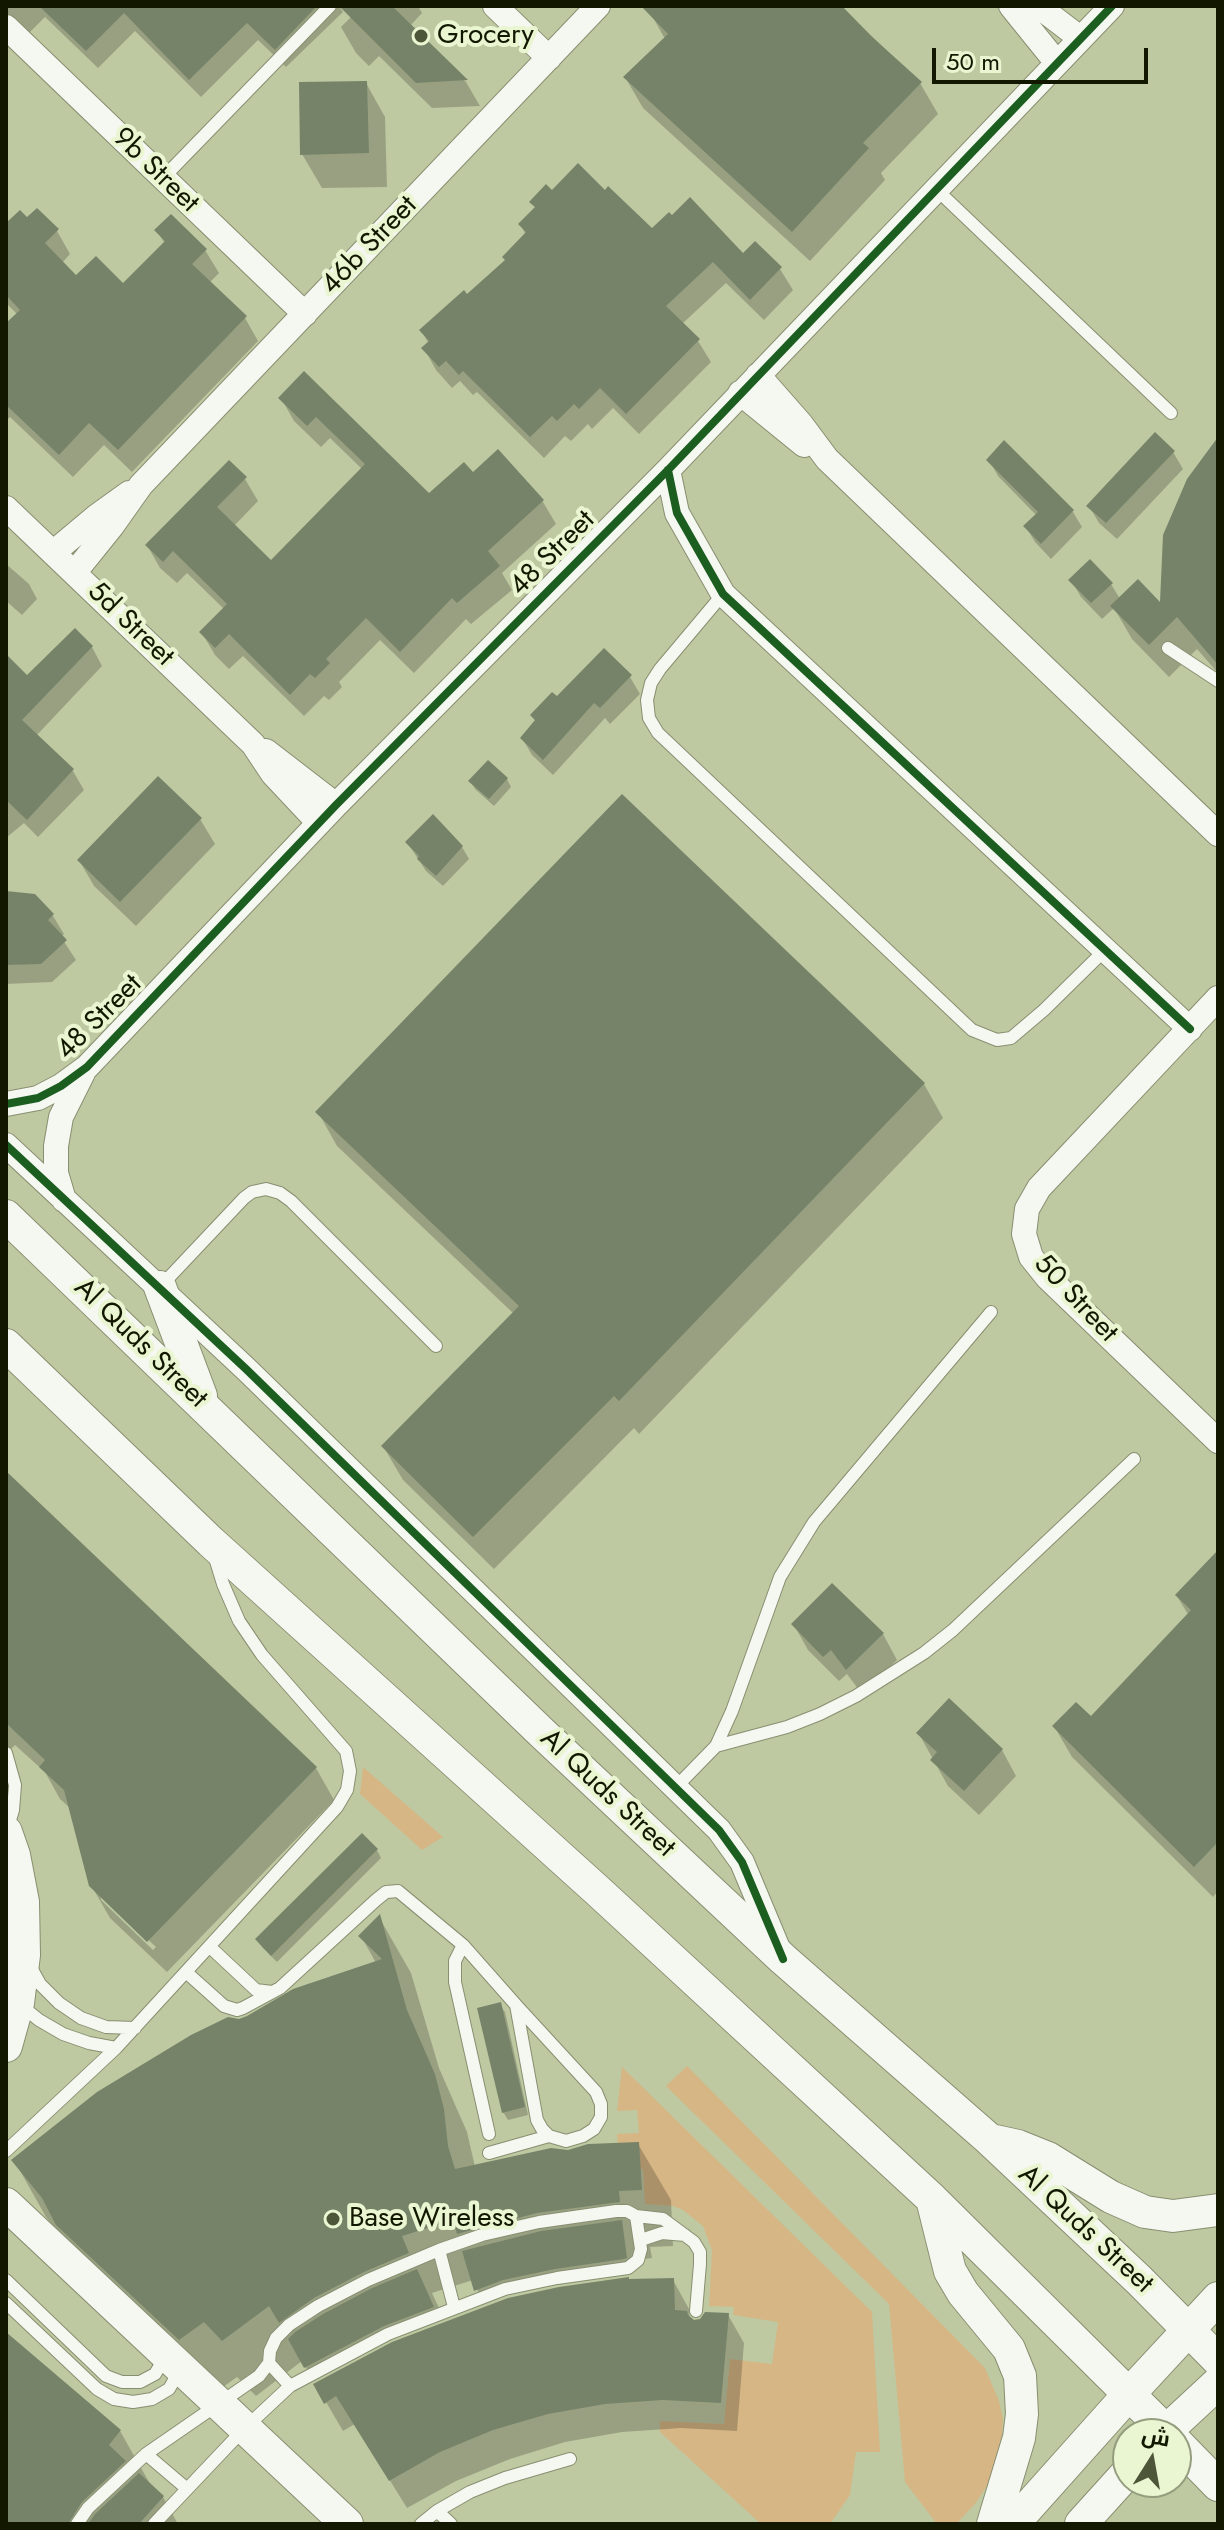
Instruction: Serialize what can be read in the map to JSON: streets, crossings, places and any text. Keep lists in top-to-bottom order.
{
  "streets": {
    "main road": ["Al Quds Street"],
    "street": [
      "9b Street",
      "46b Street",
      "48 Street",
      "5d Street",
      "50 Street"
    ]
  },
  "crossings": [
    ["9b Street", "46b Street"],
    ["46b Street", "5d Street"],
    ["48 Street", "5d Street"]
  ],
  "places": ["Grocery", "Base Wireless"],
  "scale_bar": "50 m",
  "north": "top"
}
